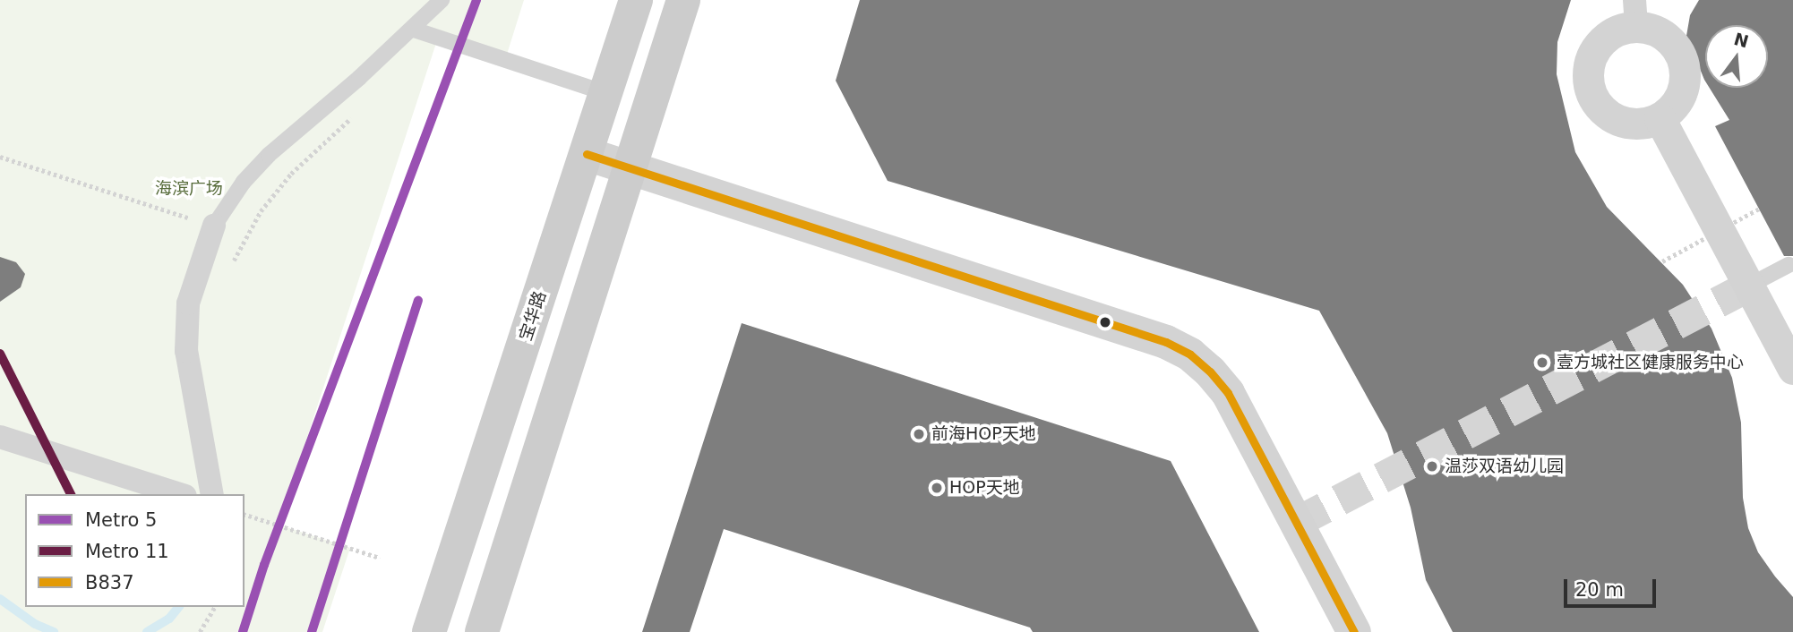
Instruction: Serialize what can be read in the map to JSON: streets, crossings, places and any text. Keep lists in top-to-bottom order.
{
  "streets": {
    "main road": ["宝华路"]
  },
  "parks": ["海滨广场"],
  "places": [
    "壹方城社区健康服务中心",
    "前海HOP天地",
    "温莎双语幼儿园",
    "HOP天地"
  ],
  "lines": ["metro line 5", "transit line B837", "metro line 11"],
  "legend": ["Metro 5", "Metro 11", "B837"],
  "scale_bar": "20 m",
  "north": "top"
}
